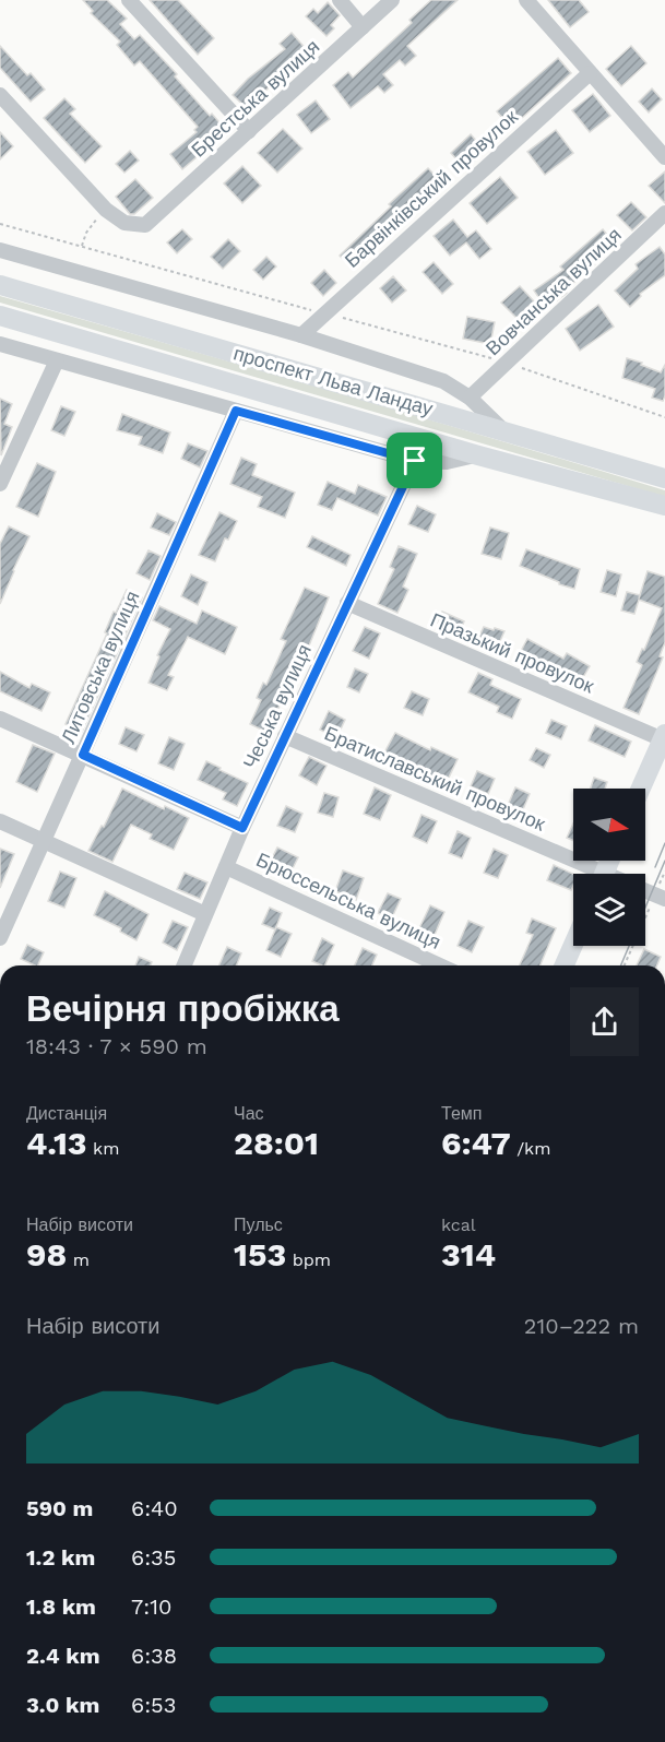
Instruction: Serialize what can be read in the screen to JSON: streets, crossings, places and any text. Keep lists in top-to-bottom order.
{
  "streets": {
    "main road": ["проспект Льва Ландау"],
    "street": [
      "Брестська вулиця",
      "Барвінківський провулок",
      "Вовчанська вулиця",
      "Празький провулок",
      "Литовська вулиця",
      "Чеська вулиця",
      "Братиславський провулок",
      "Брюссельська вулиця"
    ]
  },
  "crossings": [
    ["Празький провулок", "Чеська вулиця"],
    ["Литовська вулиця", "Брюссельська вулиця"],
    ["Чеська вулиця", "Братиславський провулок"],
    ["Чеська вулиця", "Брюссельська вулиця"]
  ],
  "north": "right",
  "page": {
    "heading": ["Вечірня пробіжка", "18:43 · 7 × 590 m"],
    "stats": [
      ["Дистанція", "4.13 km"],
      ["Час", "28:01"],
      ["Темп", "6:47 /km"],
      ["Набір висоти", "98 m"],
      ["Пульс", "153 bpm"],
      ["kcal", "314"]
    ],
    "chart": ["Набір висоти", "210–222 m"],
    "list": [
      {
        "name": "590 m",
        "note": "6:40"
      },
      {
        "name": "1.2 km",
        "note": "6:35"
      },
      {
        "name": "1.8 km",
        "note": "7:10"
      },
      {
        "name": "2.4 km",
        "note": "6:38"
      },
      {
        "name": "3.0 km",
        "note": "6:53"
      }
    ]
  }
}
